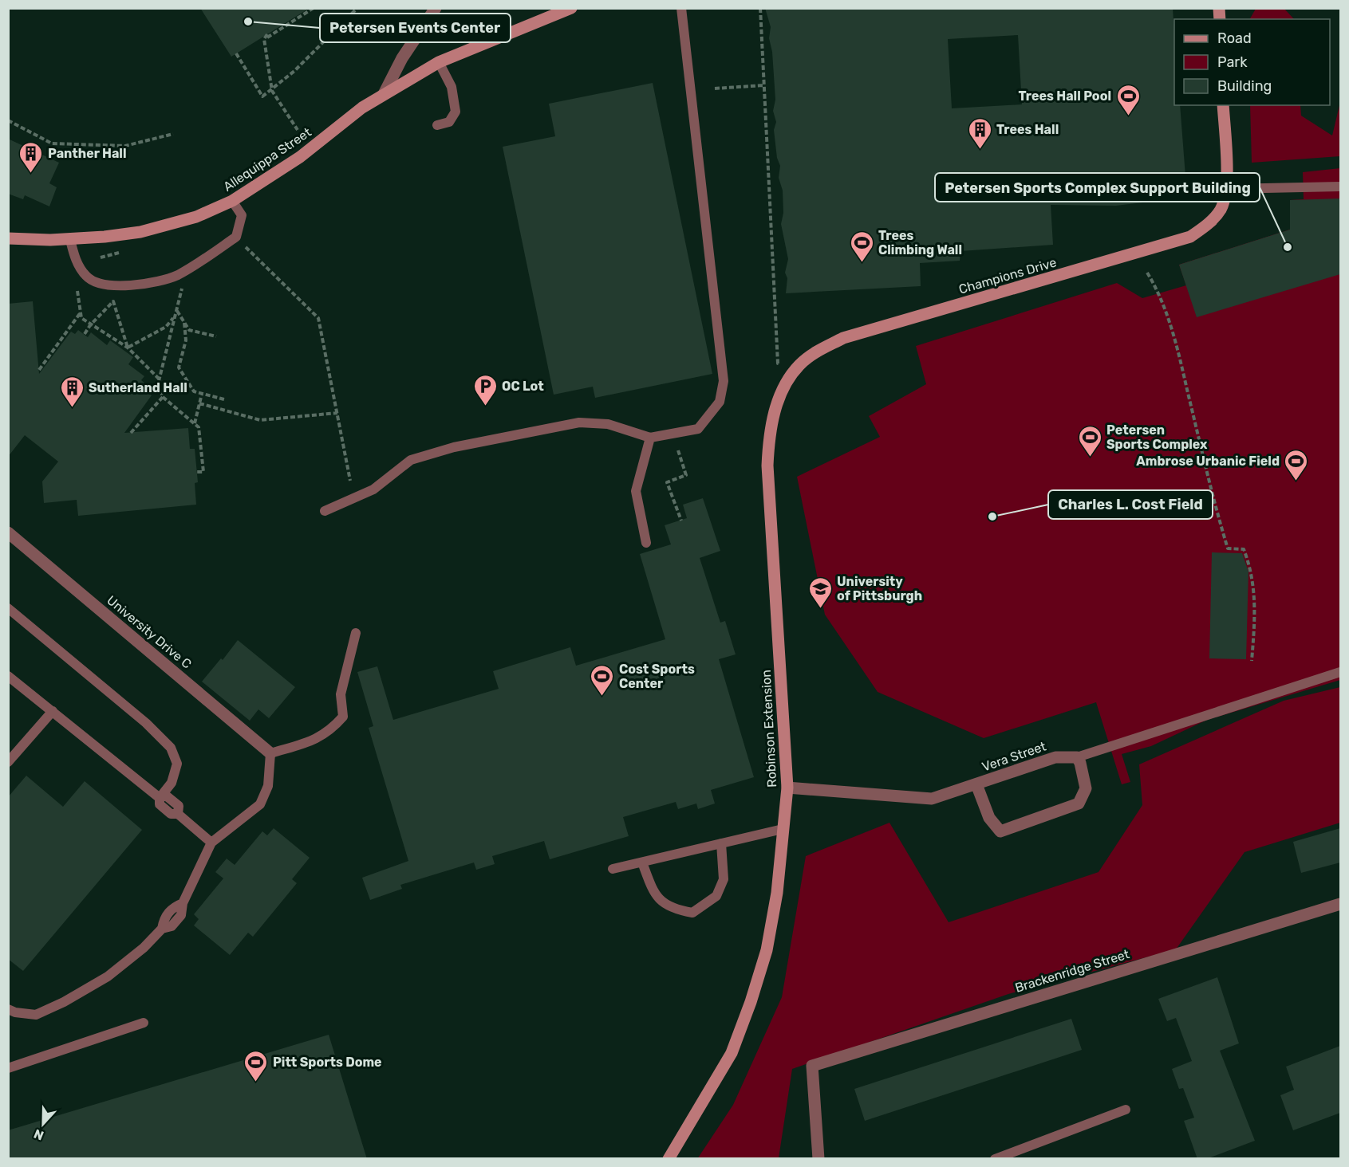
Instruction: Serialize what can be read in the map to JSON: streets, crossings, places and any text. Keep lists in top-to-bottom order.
{
  "streets": {
    "street": [
      "Allequippa Street",
      "Champions Drive",
      "University Drive C",
      "Robinson Extension",
      "Vera Street",
      "Brackenridge Street"
    ]
  },
  "crossings": [
    ["Champions Drive", "Robinson Extension"],
    ["Robinson Extension", "Vera Street"]
  ],
  "places": {
    "other": ["Petersen Events Center", "Petersen Sports Complex Support Building", "Charles L. Cost Field"],
    "sports": [
      "Trees Hall Pool",
      "Trees Climbing Wall",
      "Petersen Sports Complex",
      "Ambrose Urbanic Field",
      "Cost Sports Center",
      "Pitt Sports Dome"
    ],
    "building": ["Trees Hall", "Panther Hall", "Sutherland Hall"],
    "parking": ["OC Lot"],
    "school or university": ["University of Pittsburgh"]
  },
  "legend": ["Road", "Park", "Building"],
  "north": "bottom"
}
